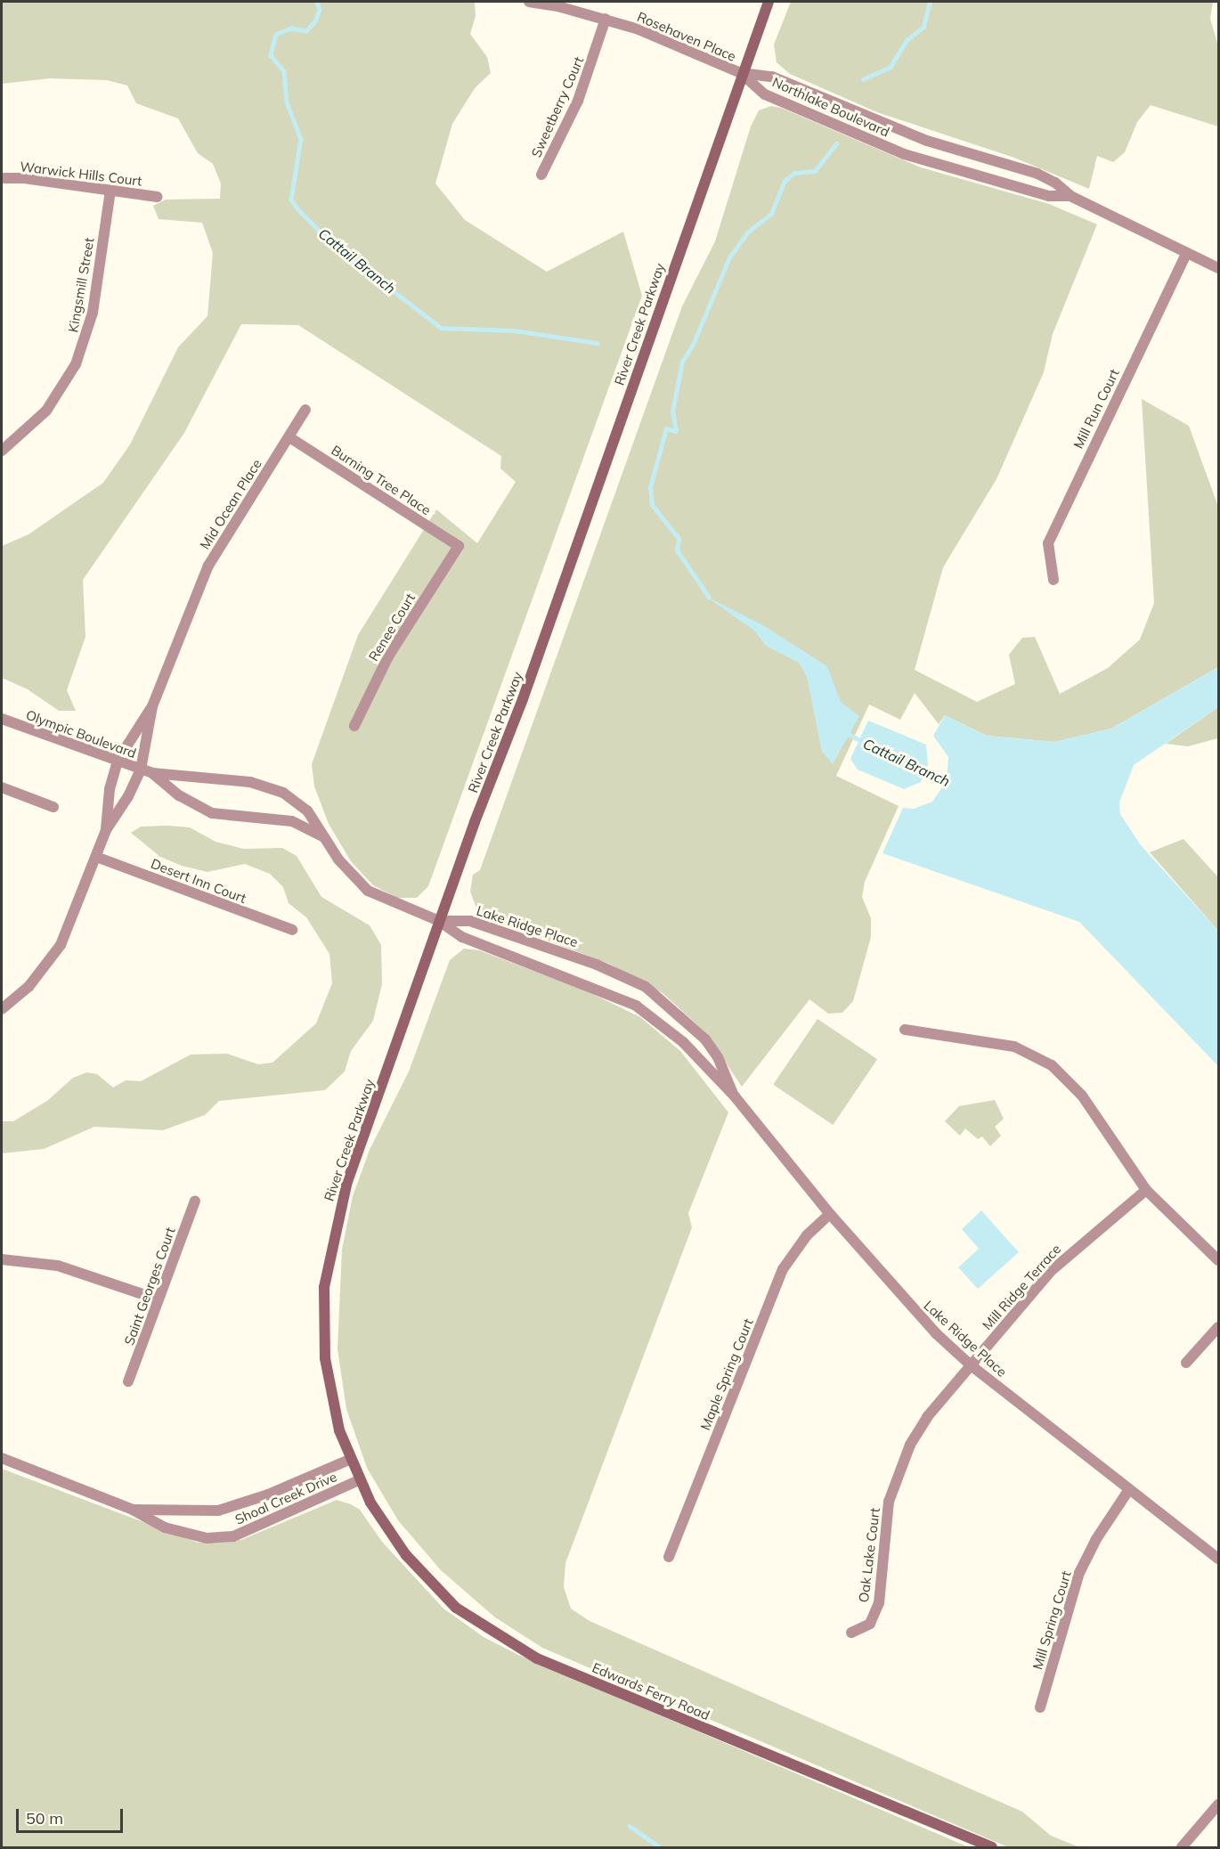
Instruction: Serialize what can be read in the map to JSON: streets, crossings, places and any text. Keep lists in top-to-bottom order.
{
  "streets": {
    "main road": ["River Creek Parkway", "Edwards Ferry Road"],
    "street": [
      "Rosehaven Place",
      "Sweetberry Court",
      "Northlake Boulevard",
      "Warwick Hills Court",
      "Kingsmill Street",
      "Mill Run Court",
      "Burning Tree Place",
      "Mid Ocean Place",
      "Renee Court",
      "Olympic Boulevard",
      "Desert Inn Court",
      "Lake Ridge Place",
      "Saint Georges Court",
      "Mill Ridge Terrace",
      "Maple Spring Court",
      "Shoal Creek Drive",
      "Oak Lake Court",
      "Mill Spring Court"
    ]
  },
  "crossings": [
    ["Rosehaven Place", "Sweetberry Court"],
    ["Rosehaven Place", "Northlake Boulevard"],
    ["Rosehaven Place", "River Creek Parkway"],
    ["Northlake Boulevard", "River Creek Parkway"],
    ["Northlake Boulevard", "Mill Run Court"],
    ["Warwick Hills Court", "Kingsmill Street"],
    ["River Creek Parkway", "Olympic Boulevard"],
    ["River Creek Parkway", "Lake Ridge Place"],
    ["River Creek Parkway", "Shoal Creek Drive"],
    ["River Creek Parkway", "Edwards Ferry Road"],
    ["Burning Tree Place", "Mid Ocean Place"],
    ["Burning Tree Place", "Renee Court"],
    ["Mid Ocean Place", "Olympic Boulevard"],
    ["Mid Ocean Place", "Desert Inn Court"],
    ["Olympic Boulevard", "Lake Ridge Place"],
    ["Lake Ridge Place", "Mill Ridge Terrace"],
    ["Lake Ridge Place", "Maple Spring Court"],
    ["Lake Ridge Place", "Oak Lake Court"],
    ["Lake Ridge Place", "Mill Spring Court"],
    ["Mill Ridge Terrace", "Oak Lake Court"],
    ["Shoal Creek Drive", "Edwards Ferry Road"]
  ],
  "water": ["Cattail Branch"],
  "scale_bar": "50 m"
}
